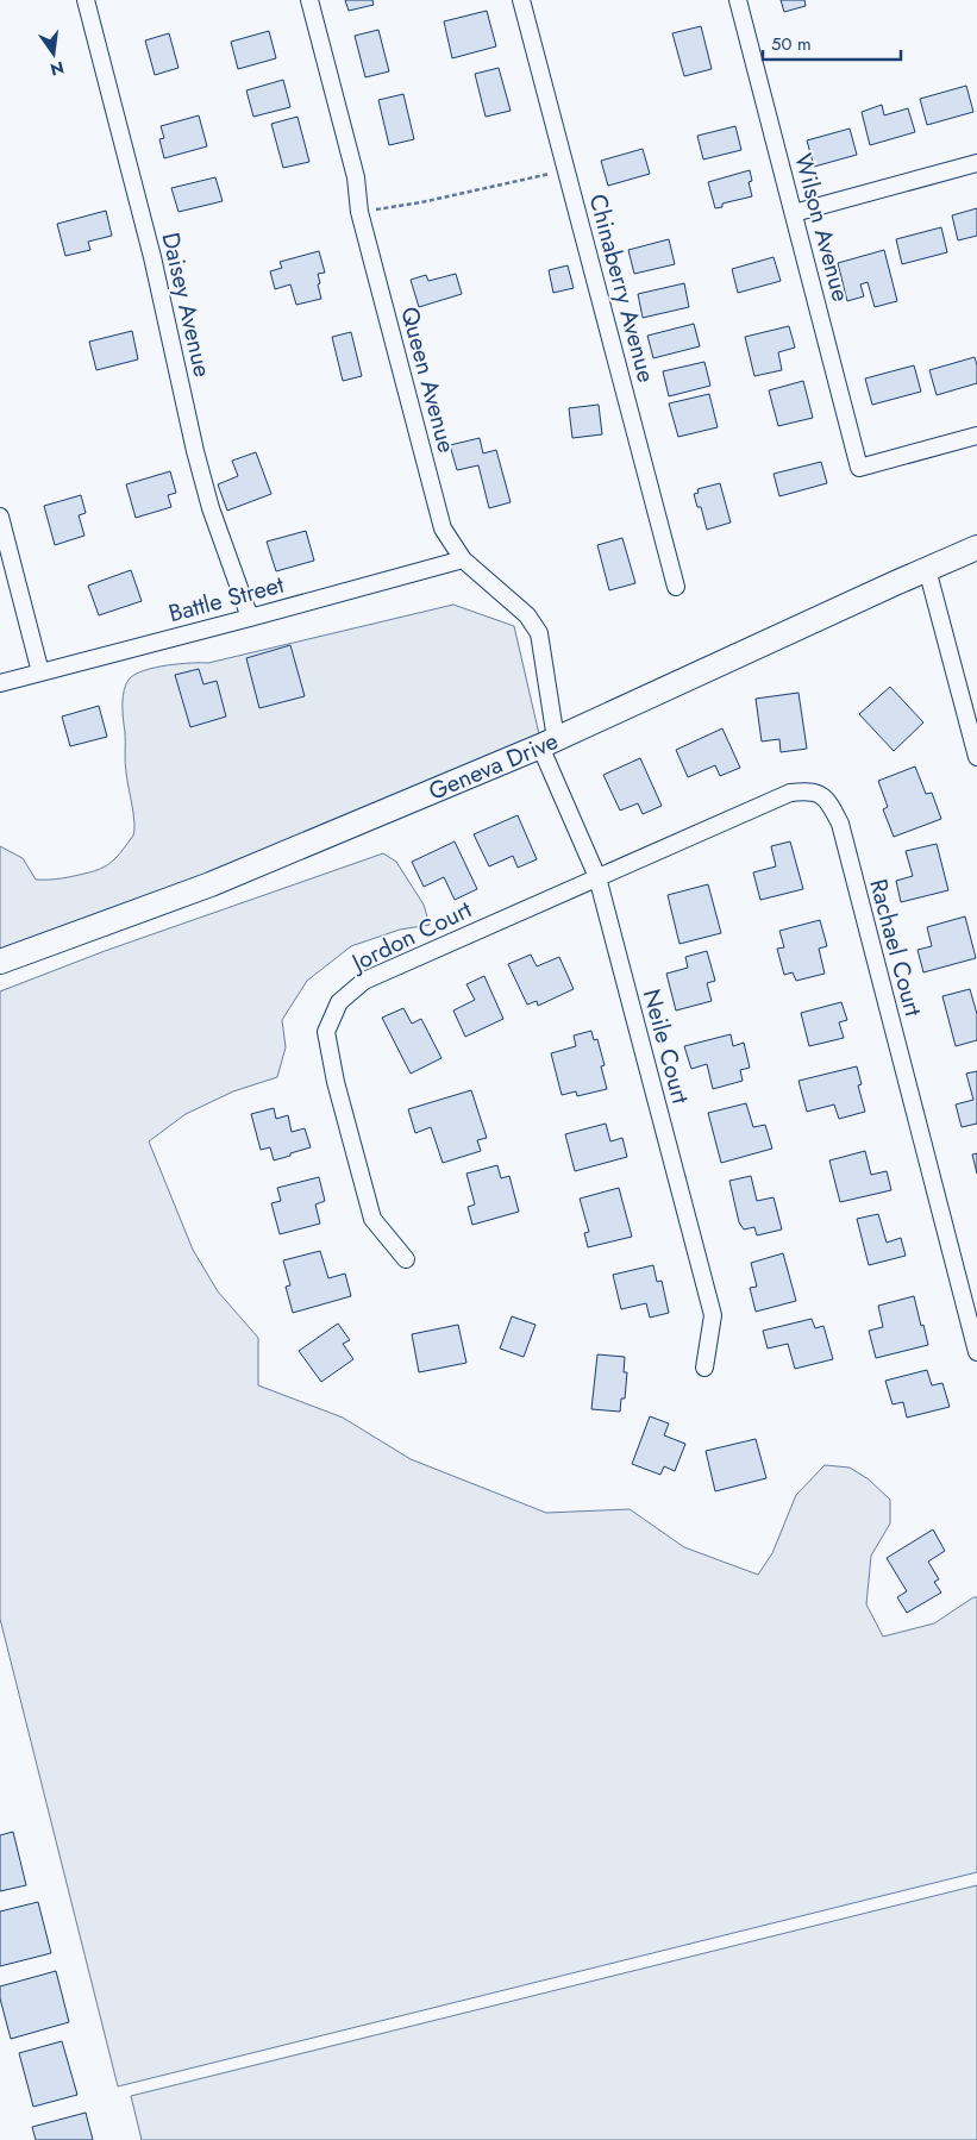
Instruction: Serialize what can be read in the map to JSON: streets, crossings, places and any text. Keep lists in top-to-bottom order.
{
  "streets": {
    "main road": ["Geneva Drive"],
    "street": [
      "Wilson Avenue",
      "Chinaberry Avenue",
      "Daisey Avenue",
      "Queen Avenue",
      "Battle Street",
      "Jordon Court",
      "Rachael Court",
      "Neile Court"
    ]
  },
  "crossings": [
    ["Daisey Avenue", "Battle Street"],
    ["Queen Avenue", "Battle Street"],
    ["Queen Avenue", "Geneva Drive"],
    ["Queen Avenue", "Neile Court"],
    ["Geneva Drive", "Neile Court"],
    ["Jordon Court", "Rachael Court"],
    ["Jordon Court", "Neile Court"],
    ["Rachael Court", "Neile Court"]
  ],
  "scale_bar": "50 m",
  "north": "bottom"
}
